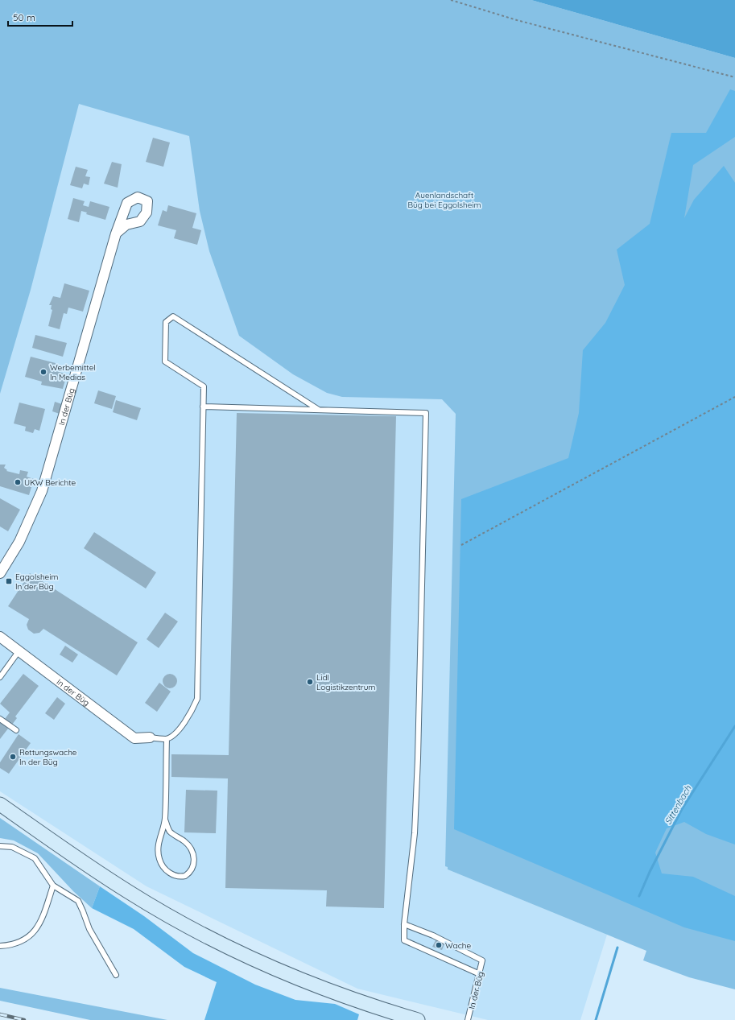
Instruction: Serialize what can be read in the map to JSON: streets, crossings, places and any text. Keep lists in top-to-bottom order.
{
  "streets": {
    "street": ["In der Büg"]
  },
  "water": ["Sittenbach"],
  "parks": ["Auenlandschaft Büg bei Eggolsheim"],
  "places": {
    "other": [
      "Werbemittel In Medias",
      "UKW Berichte",
      "Lidl Logistikzentrum",
      "Rettungswache In der Büg",
      "Wache"
    ],
    "transit": ["Eggolsheim In der Büg"]
  },
  "scale_bar": "50 m"
}
